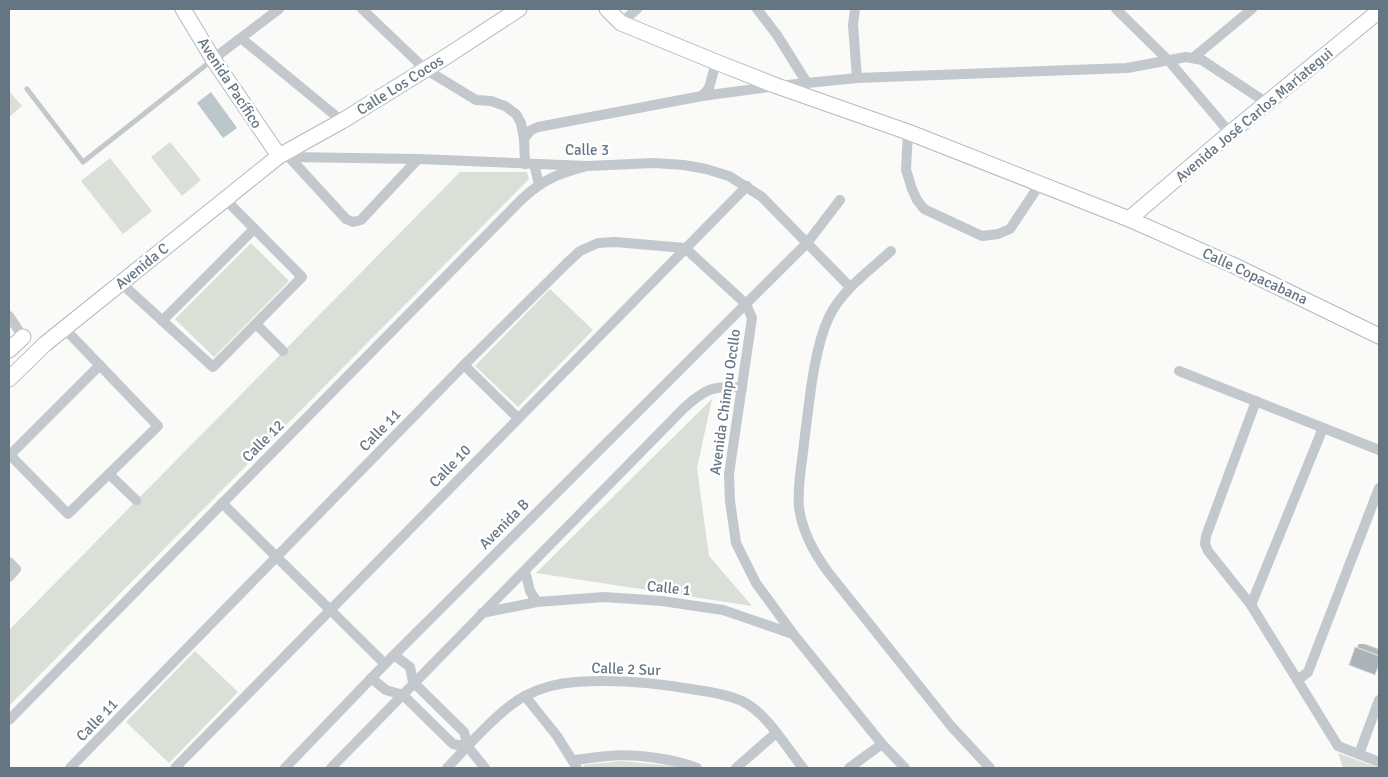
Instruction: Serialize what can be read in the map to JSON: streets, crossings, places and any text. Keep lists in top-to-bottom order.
{
  "streets": {
    "street": [
      "Avenida Pacífico",
      "Calle Los Cocos",
      "Avenida José Carlos Mariategui",
      "Calle 3",
      "Avenida C",
      "Calle Copacabana",
      "Avenida Chimpu Occllo",
      "Calle 11",
      "Calle 12",
      "Calle 10",
      "Avenida B",
      "Calle 1",
      "Calle 2 Sur"
    ]
  },
  "crossings": [
    ["Avenida Pacífico", "Calle Los Cocos"],
    ["Avenida Pacífico", "Calle 3"],
    ["Avenida Pacífico", "Avenida C"],
    ["Calle Los Cocos", "Calle 3"],
    ["Calle Los Cocos", "Avenida C"],
    ["Avenida José Carlos Mariategui", "Calle Copacabana"],
    ["Calle 3", "Avenida C"],
    ["Calle 3", "Calle 12"],
    ["Calle 3", "Calle 10"],
    ["Avenida Chimpu Occllo", "Avenida B"],
    ["Avenida Chimpu Occllo", "Calle 1"],
    ["Calle 11", "Calle 10"]
  ]
}
